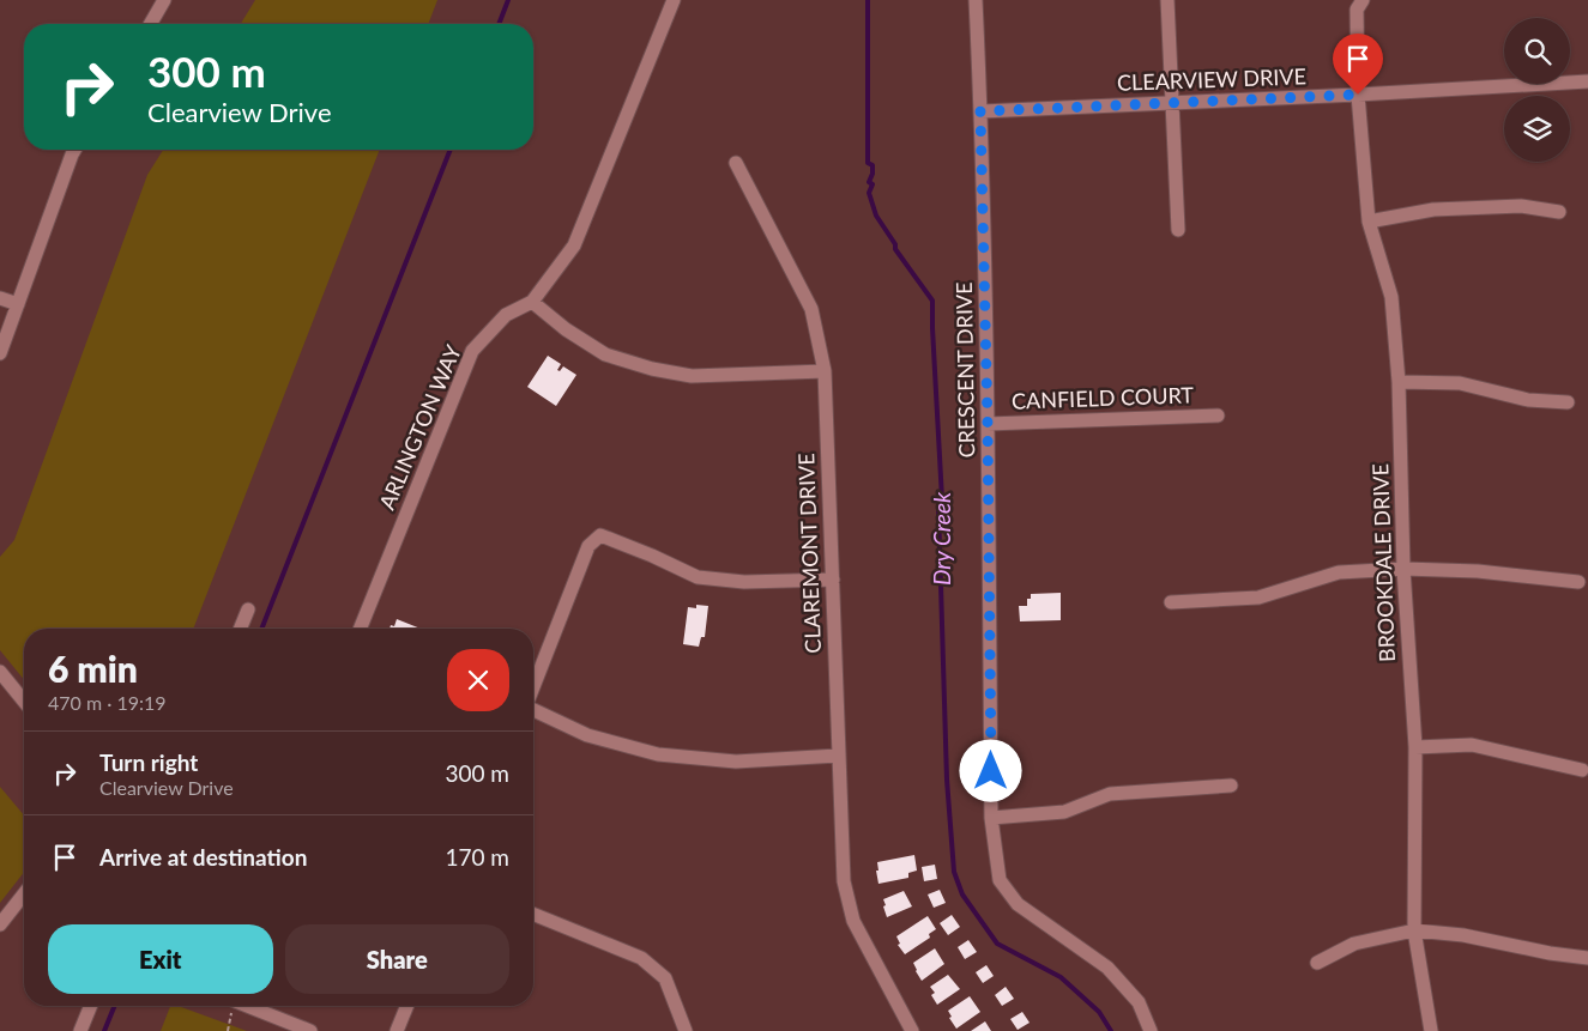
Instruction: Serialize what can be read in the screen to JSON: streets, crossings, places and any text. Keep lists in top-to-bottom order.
{
  "streets": {
    "street": [
      "CLEARVIEW DRIVE",
      "CRESCENT DRIVE",
      "CANFIELD COURT",
      "ARLINGTON WAY",
      "CLAREMONT DRIVE",
      "BROOKDALE DRIVE"
    ]
  },
  "crossings": [
    ["CLEARVIEW DRIVE", "CRESCENT DRIVE"],
    ["CLEARVIEW DRIVE", "BROOKDALE DRIVE"],
    ["CRESCENT DRIVE", "CANFIELD COURT"]
  ],
  "water": ["Dry Creek"],
  "page": {
    "turn": ["300 m", "Clearview Drive"],
    "heading": ["6 min", "470 m · 19:19"],
    "list": [
      {
        "name": "Turn right",
        "note": "Clearview Drive",
        "value": "300 m"
      },
      {
        "name": "Arrive at destination",
        "value": "170 m"
      }
    ],
    "buttons": ["Exit", "Share"]
  }
}
